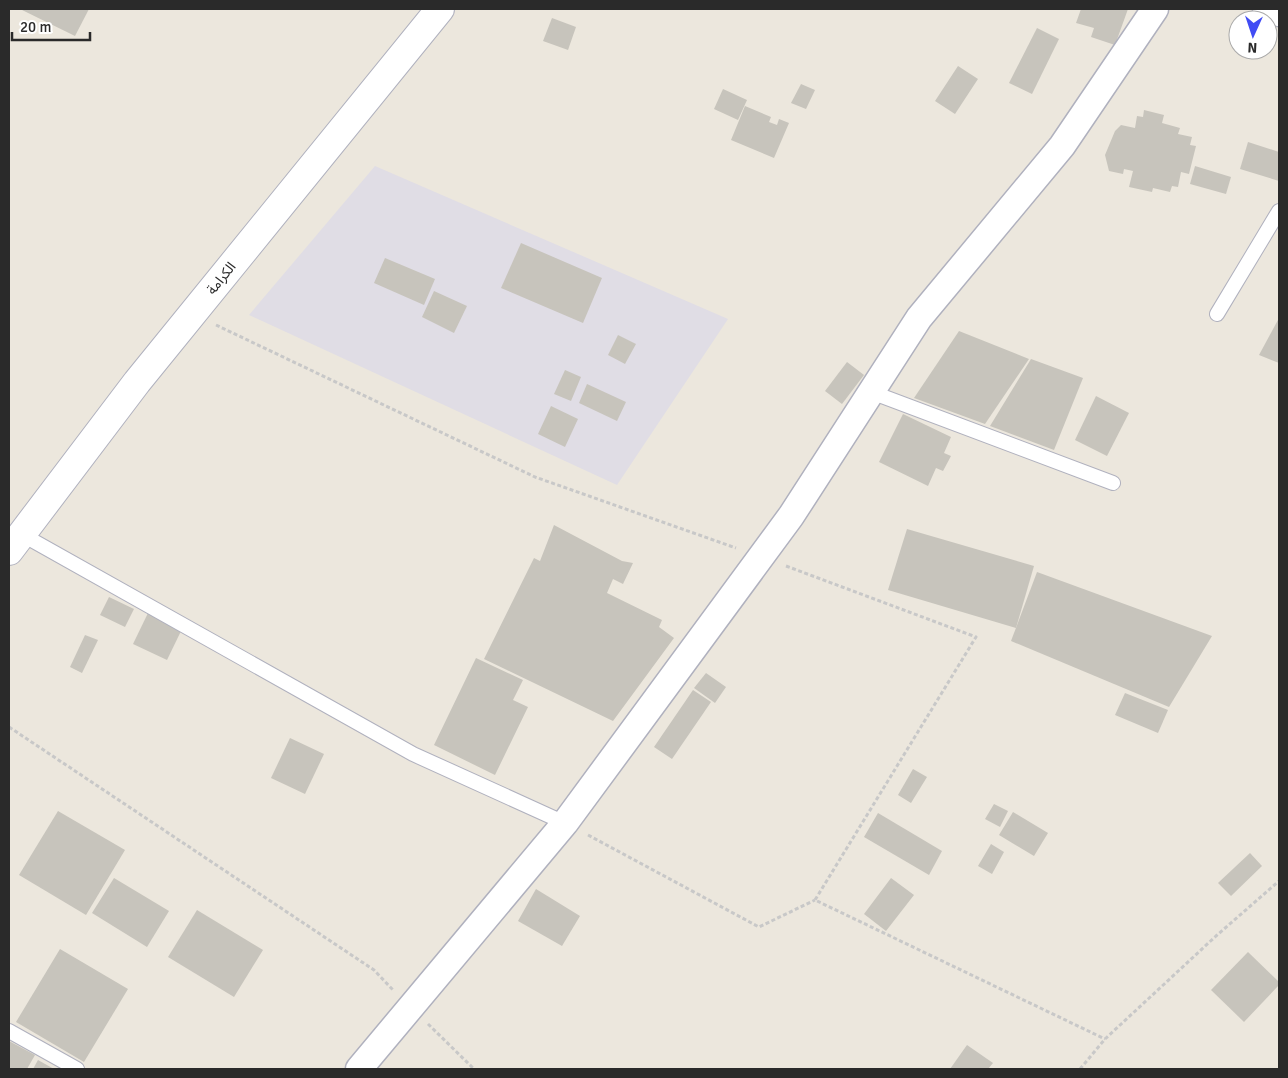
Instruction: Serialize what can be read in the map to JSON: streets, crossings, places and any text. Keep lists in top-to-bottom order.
{
  "streets": {
    "main road": ["الكرامة"]
  },
  "scale_bar": "20 m",
  "north": "bottom"
}
